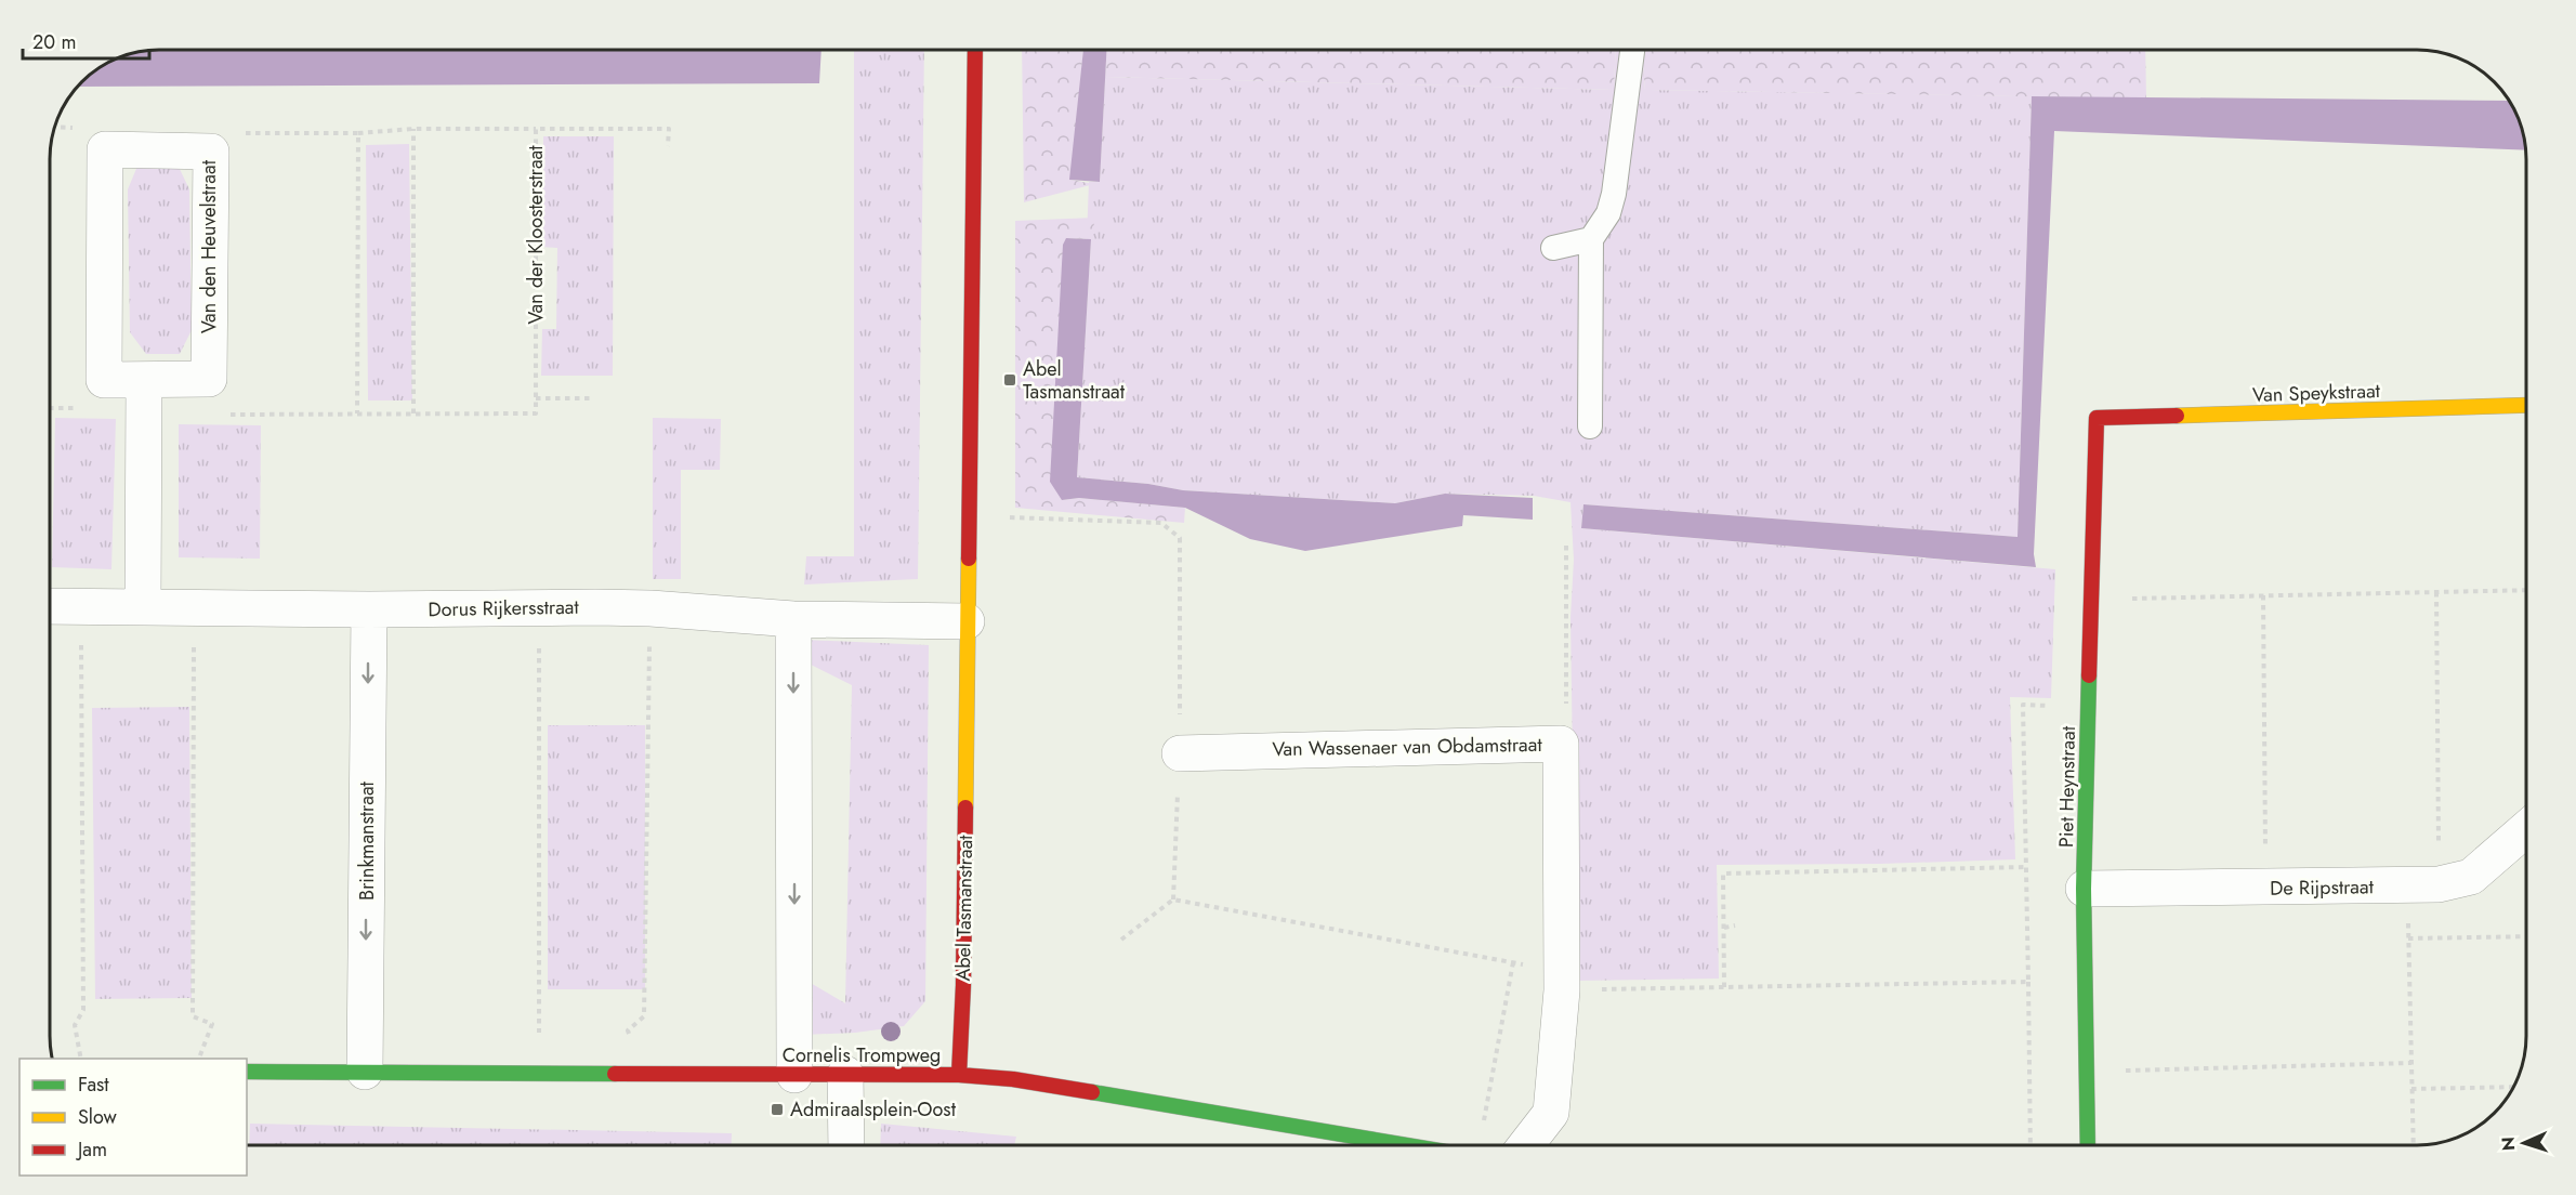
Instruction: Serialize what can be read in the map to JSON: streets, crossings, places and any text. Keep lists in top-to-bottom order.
{
  "streets": {
    "street": [
      "Van den Heuvelstraat",
      "Van Speykstraat",
      "Dorus Rijkersstraat",
      "Van Wassenaer van Obdamstraat",
      "Piet Heynstraat",
      "Brinkmanstraat",
      "De Rijpstraat",
      "Abel Tasmanstraat",
      "Cornelis Trompweg"
    ],
    "path": ["Van der Kloosterstraat"]
  },
  "crossings": [
    ["Van Speykstraat", "Piet Heynstraat"],
    ["Dorus Rijkersstraat", "Brinkmanstraat"],
    ["Dorus Rijkersstraat", "Abel Tasmanstraat"],
    ["Piet Heynstraat", "De Rijpstraat"],
    ["Brinkmanstraat", "Cornelis Trompweg"],
    ["Abel Tasmanstraat", "Cornelis Trompweg"]
  ],
  "one_way": ["Brinkmanstraat"],
  "places": {
    "transit": ["Abel Tasmanstraat", "Admiraalsplein-Oost"]
  },
  "legend": ["Fast", "Slow", "Jam"],
  "scale_bar": "20 m",
  "north": "left"
}
